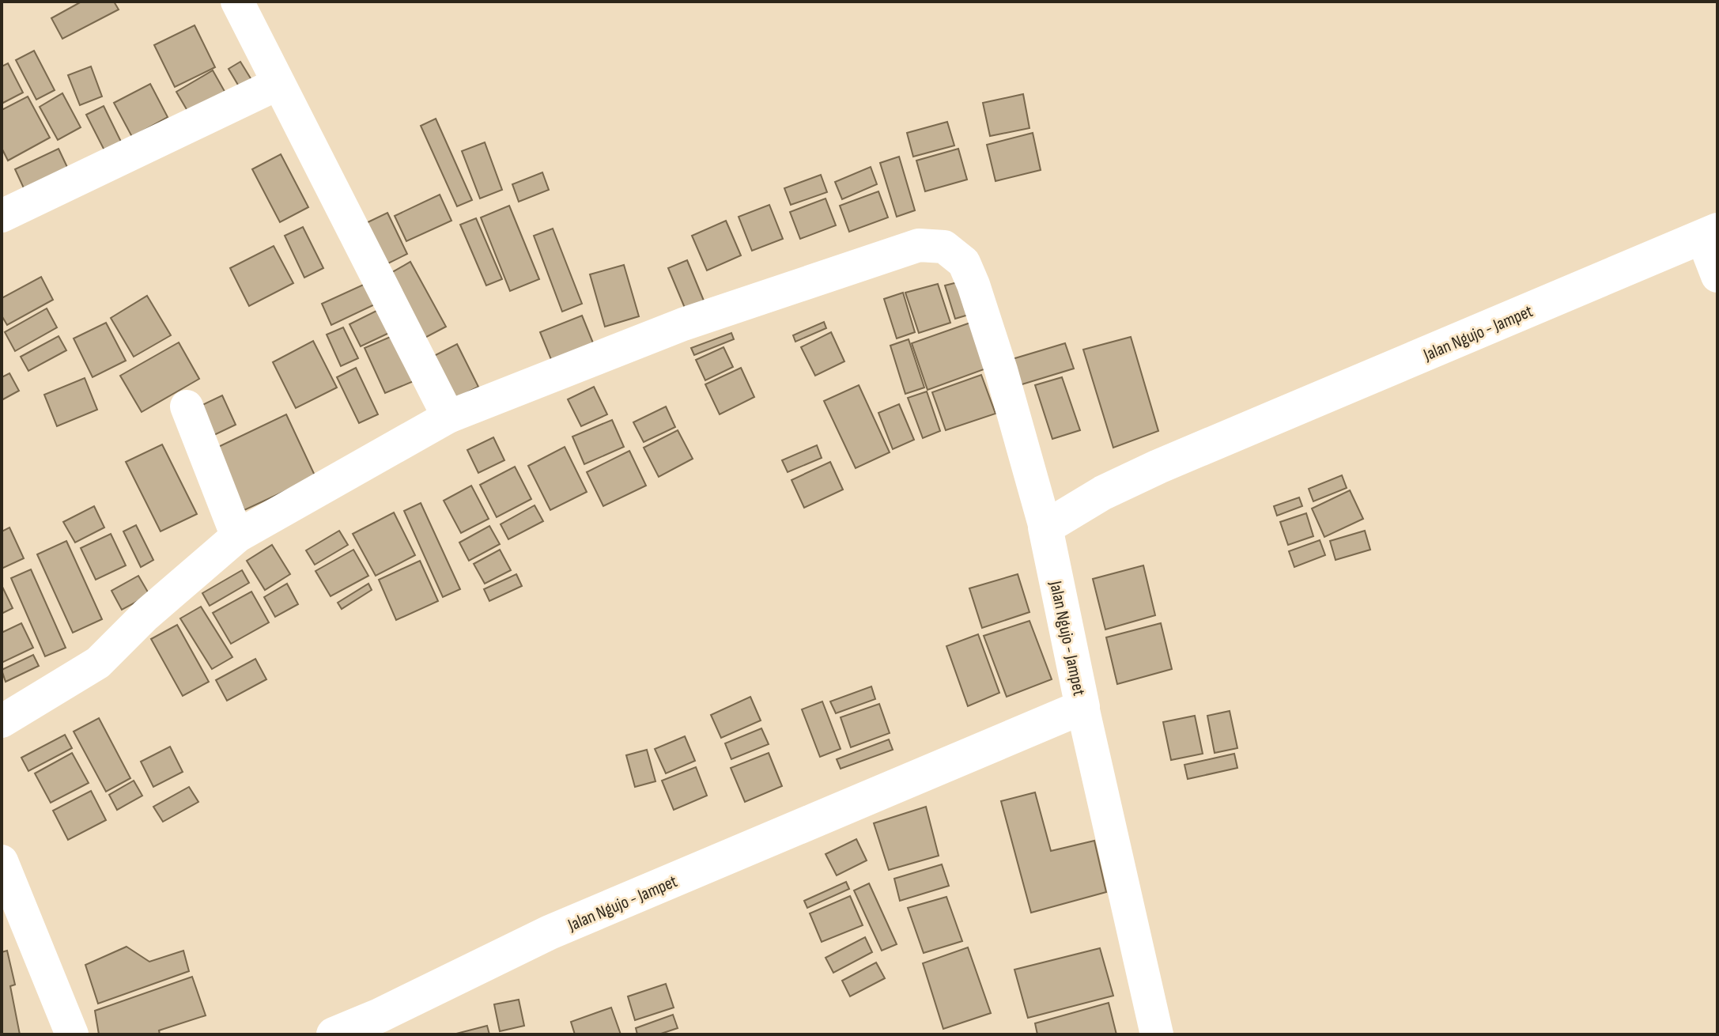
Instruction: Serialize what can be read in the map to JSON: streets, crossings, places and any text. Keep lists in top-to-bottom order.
{
  "streets": {
    "street": ["Jalan Ngujo - Jampet"]
  }
}
